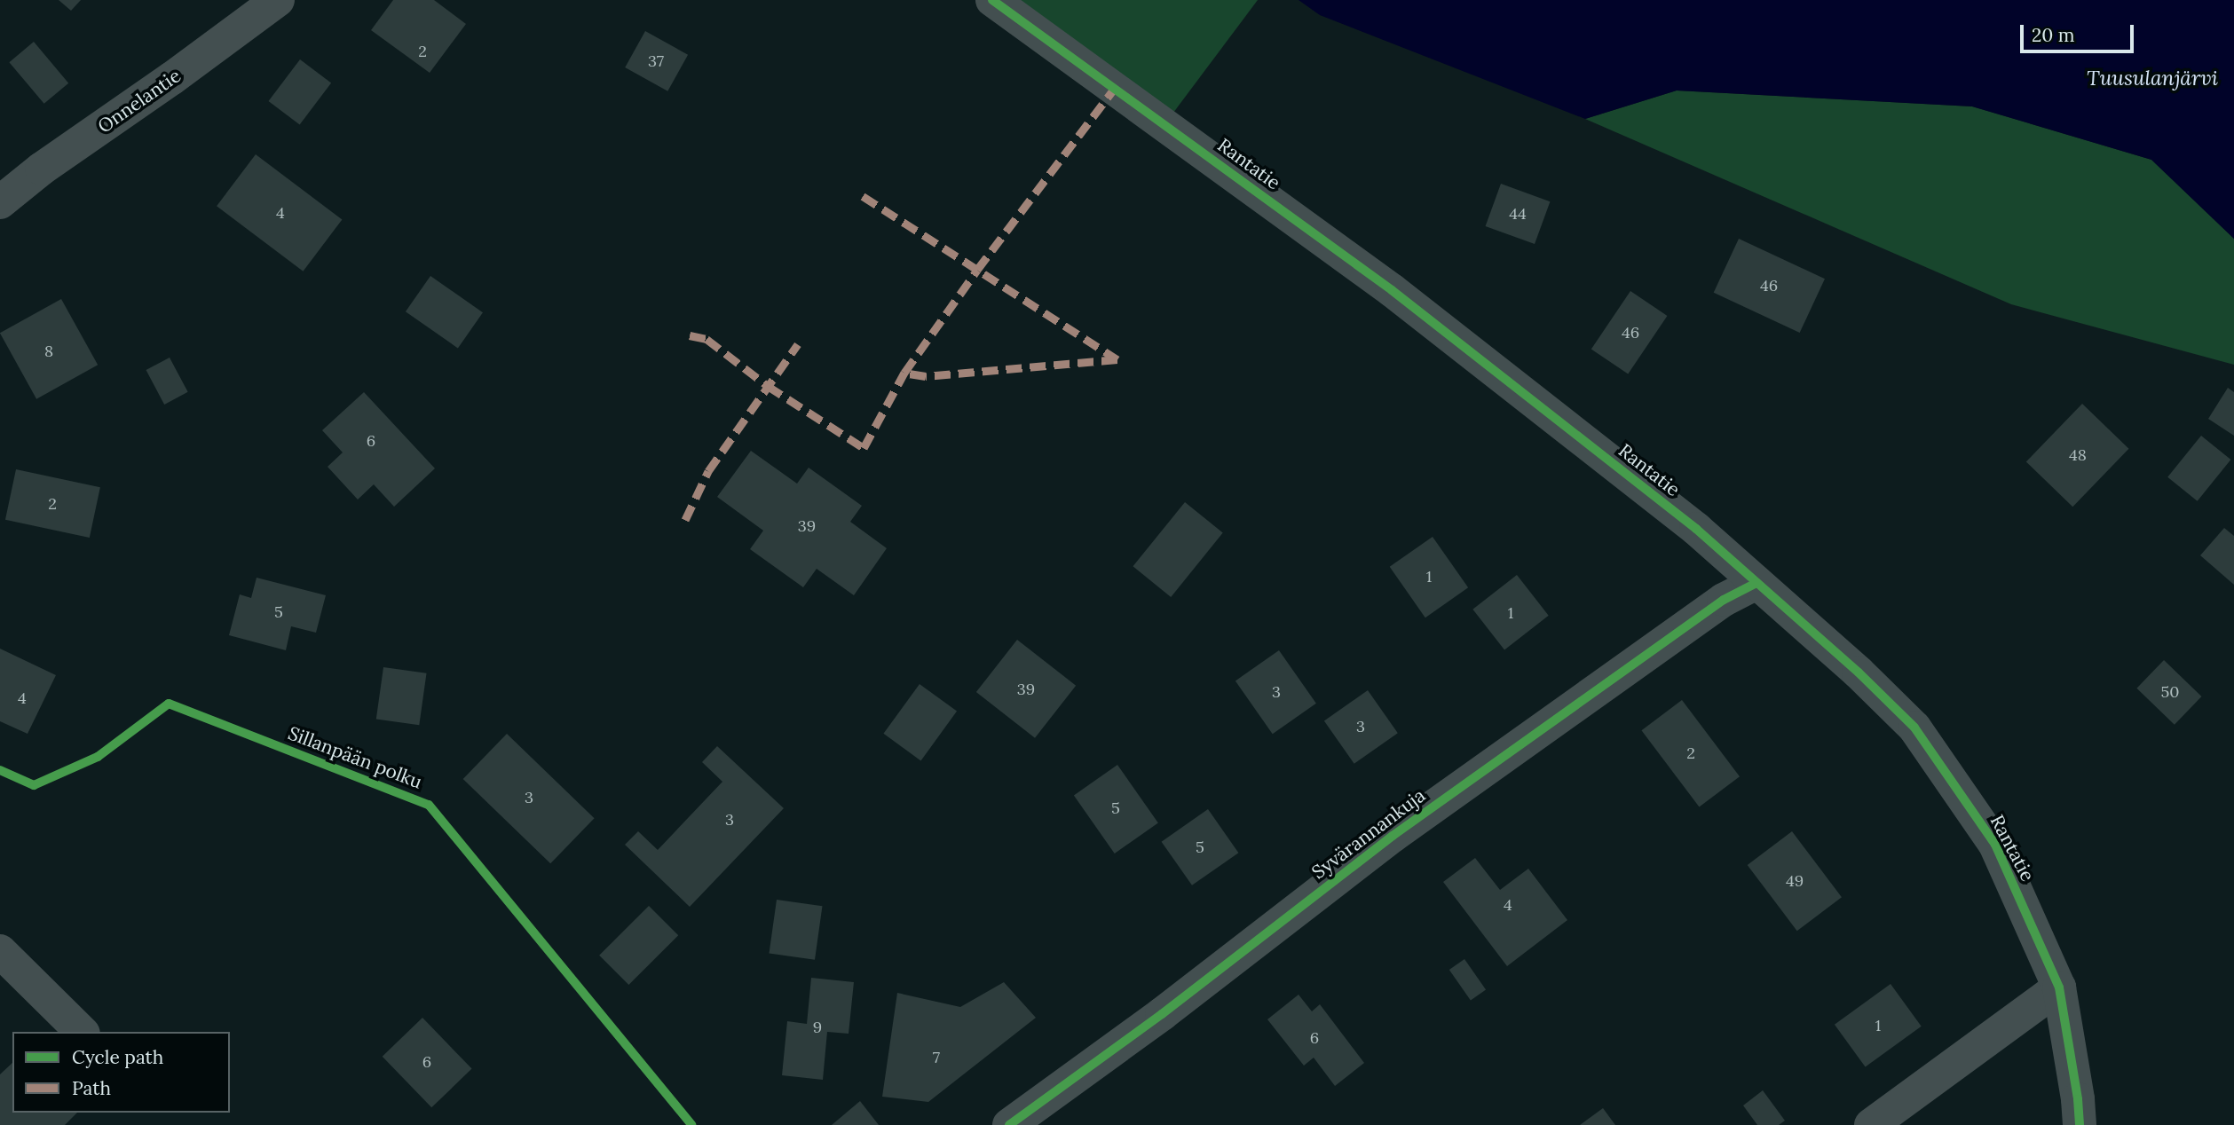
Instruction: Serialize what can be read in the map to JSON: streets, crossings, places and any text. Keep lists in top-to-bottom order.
{
  "streets": {
    "street": ["Onnelantie", "Rantatie", "Syvärannankuja"],
    "cycle path": ["Sillanpään polku"]
  },
  "crossings": [
    ["Rantatie", "Syvärannankuja"]
  ],
  "water": ["Tuusulanjärvi"],
  "house_numbers": [
    "2",
    "37",
    "4",
    "44",
    "46",
    "46",
    "8",
    "6",
    "48",
    "2",
    "39",
    "1",
    "5",
    "1",
    "39",
    "3",
    "50",
    "4",
    "3",
    "2",
    "3",
    "5",
    "3",
    "5",
    "49",
    "4",
    "1",
    "9",
    "6",
    "7",
    "6"
  ],
  "legend": ["Cycle path", "Path"],
  "scale_bar": "20 m"
}
